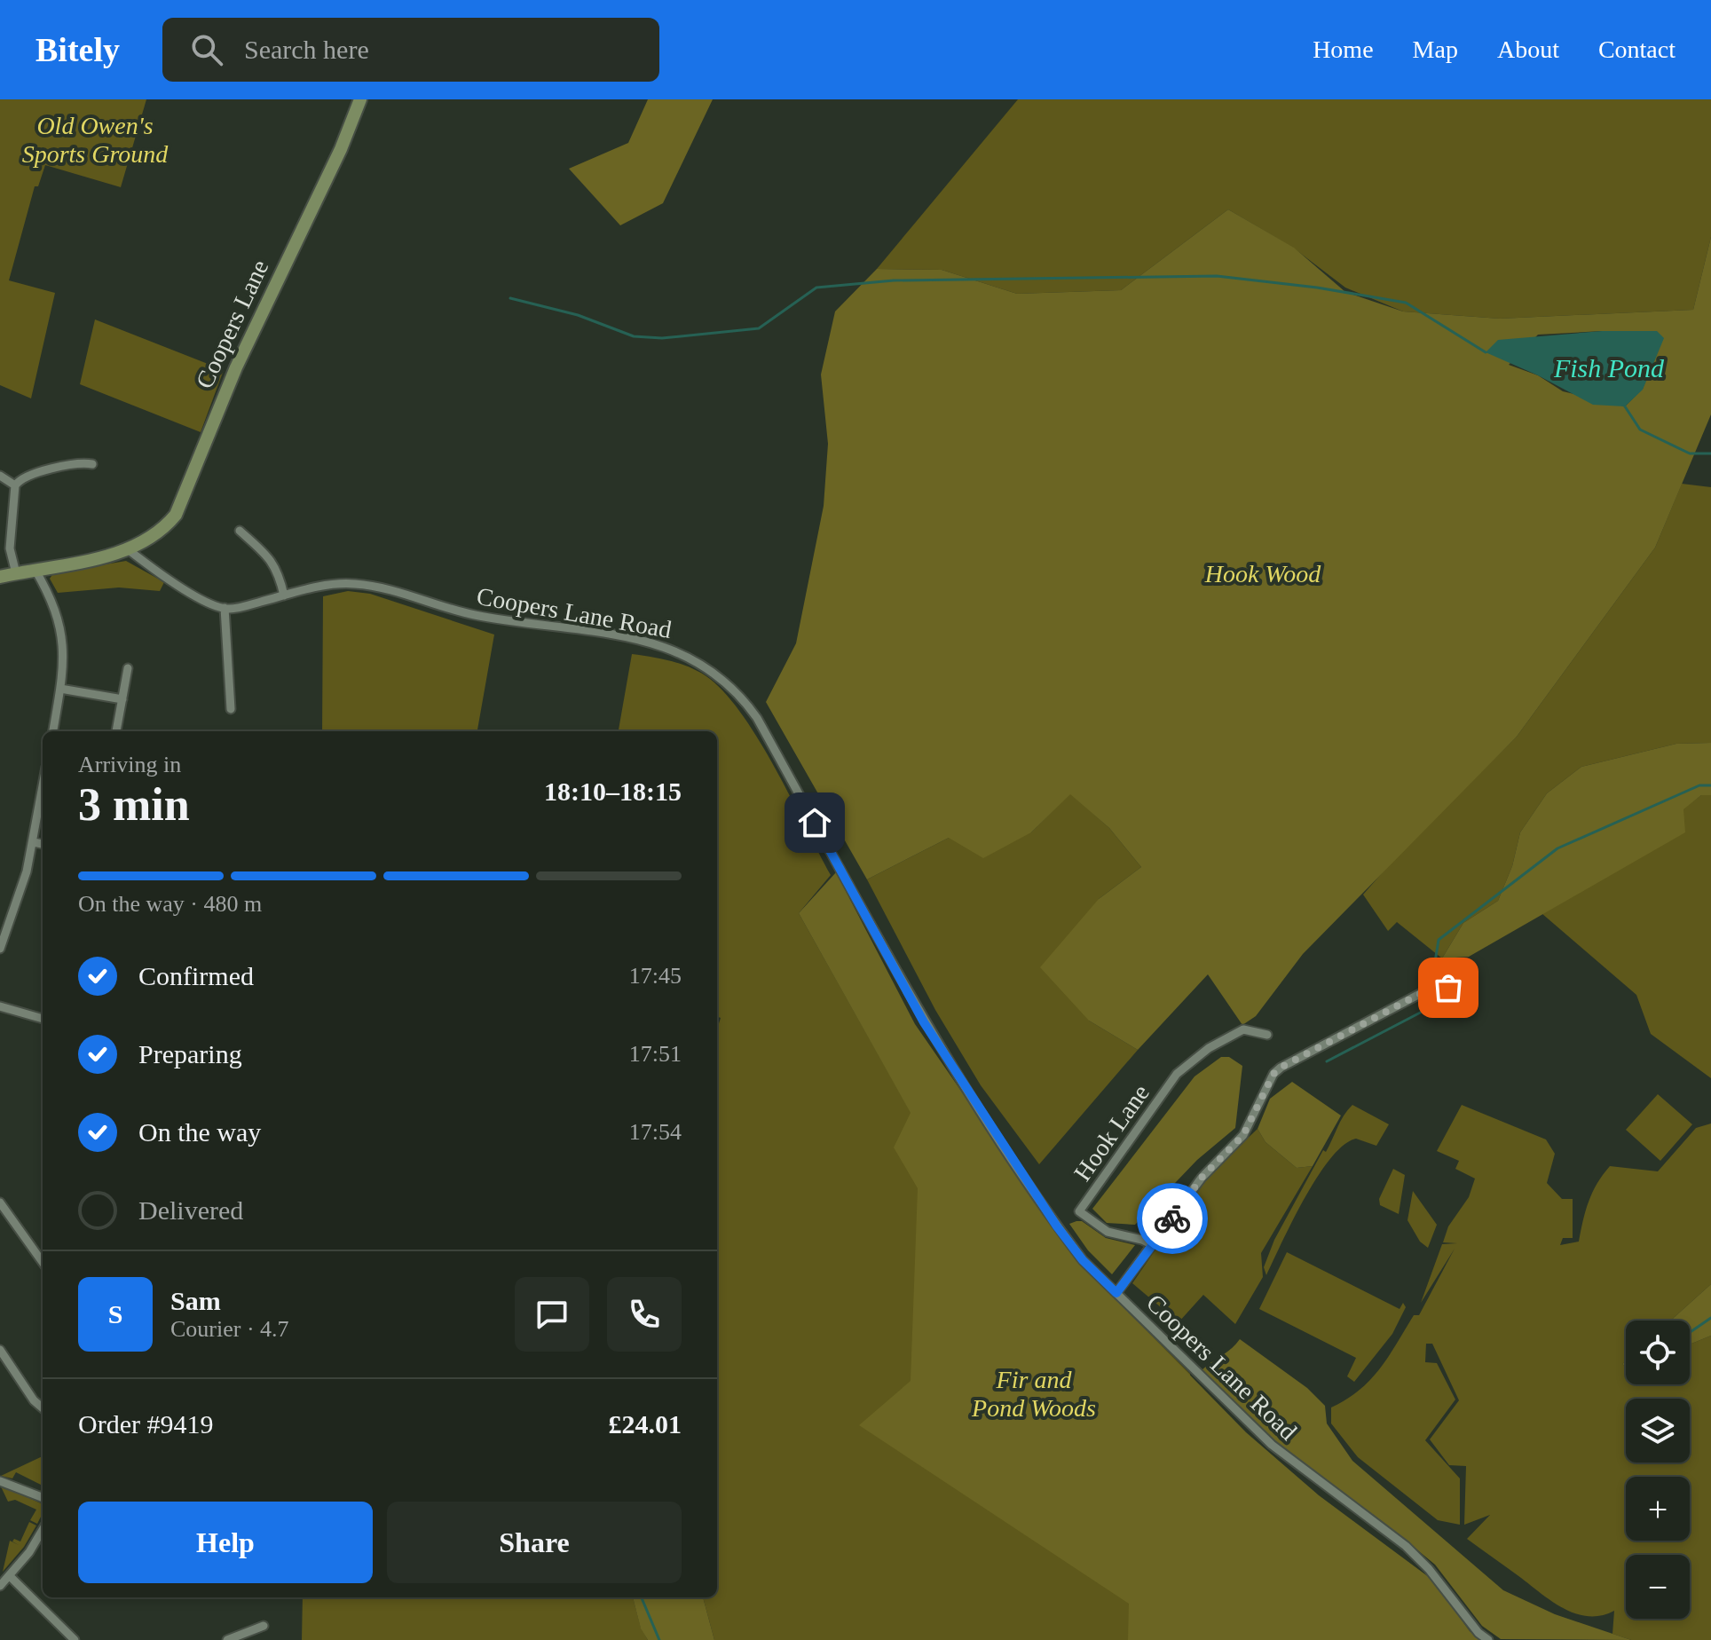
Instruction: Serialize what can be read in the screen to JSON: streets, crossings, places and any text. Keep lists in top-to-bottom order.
{
  "streets": {
    "main road": ["Coopers Lane"],
    "street": ["Coopers Lane Road", "Hook Lane"]
  },
  "water": ["Fish Pond"],
  "parks": ["Old Owen's Sports Ground", "Hook Wood", "Fir and Pond Woods"],
  "page": {
    "header": "Bitely",
    "search": "Search here",
    "nav": [
      "Home",
      "Map",
      "About",
      "Contact"
    ],
    "heading": ["3 min", "Arriving in", "18:10–18:15"],
    "panel": [
      "Sam",
      "Courier · 4.7",
      "Order #9419",
      "£24.01"
    ],
    "bar": "On the way · 480 m",
    "list": [
      ["Confirmed", "17:45"],
      ["Preparing", "17:51"],
      ["On the way", "17:54"],
      "Delivered"
    ],
    "round": "S",
    "map_buttons": ["+", "−"],
    "buttons": ["Help", "Share"]
  }
}
